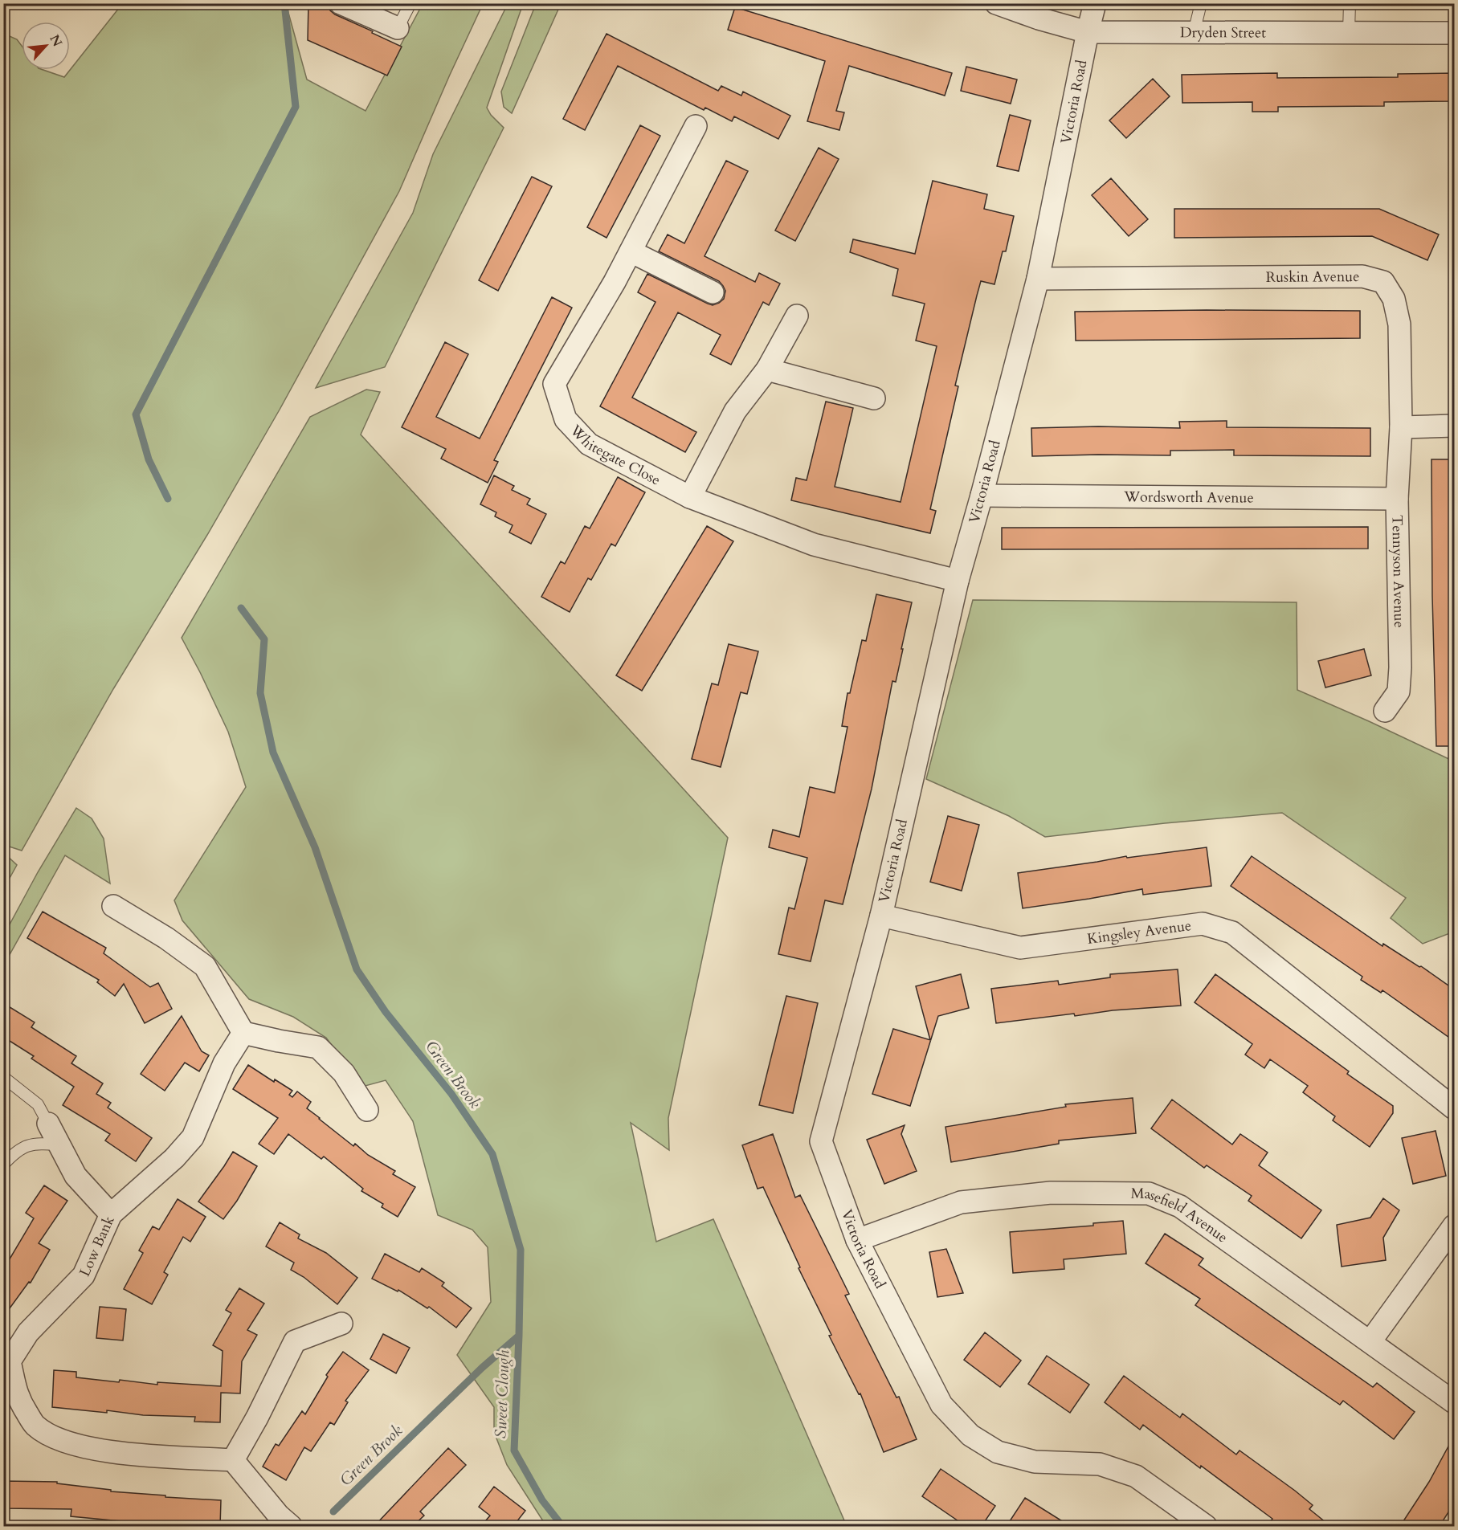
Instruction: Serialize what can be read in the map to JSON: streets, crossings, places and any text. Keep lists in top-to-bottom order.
{
  "streets": {
    "street": [
      "Dryden Street",
      "Victoria Road",
      "Ruskin Avenue",
      "Whitegate Close",
      "Wordsworth Avenue",
      "Tennyson Avenue",
      "Kingsley Avenue",
      "Masefield Avenue",
      "Low Bank"
    ]
  },
  "crossings": [
    ["Dryden Street", "Victoria Road"],
    ["Victoria Road", "Ruskin Avenue"],
    ["Victoria Road", "Whitegate Close"],
    ["Victoria Road", "Wordsworth Avenue"],
    ["Victoria Road", "Kingsley Avenue"],
    ["Victoria Road", "Masefield Avenue"],
    ["Ruskin Avenue", "Tennyson Avenue"],
    ["Wordsworth Avenue", "Tennyson Avenue"]
  ],
  "water": ["Green Brook", "Sweet Clough"],
  "north": "top right"
}
